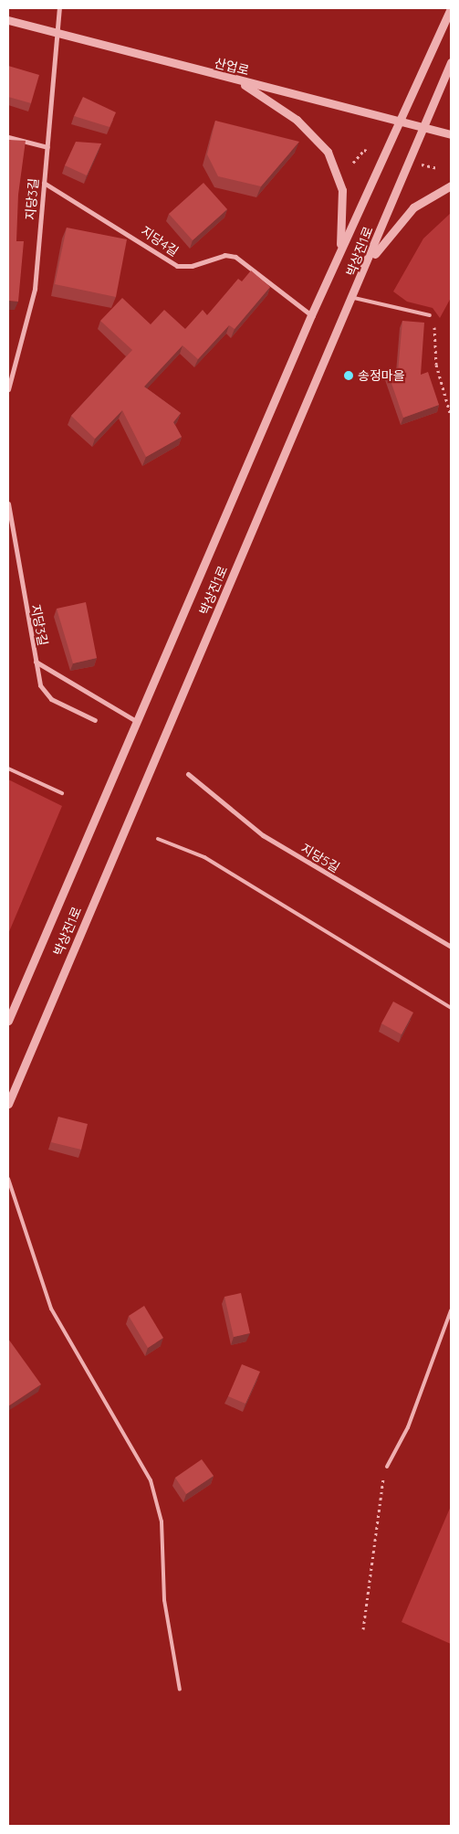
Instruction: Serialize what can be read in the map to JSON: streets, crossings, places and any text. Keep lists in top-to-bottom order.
{
  "streets": {
    "street": [
      "산업로",
      "지당3길",
      "지당4길",
      "박상진1로",
      "지당5길"
    ]
  },
  "crossings": [
    ["산업로", "지당3길"],
    ["산업로", "박상진1로"],
    ["지당3길", "지당4길"],
    ["지당4길", "박상진1로"]
  ],
  "places": ["송정마을"]
}
